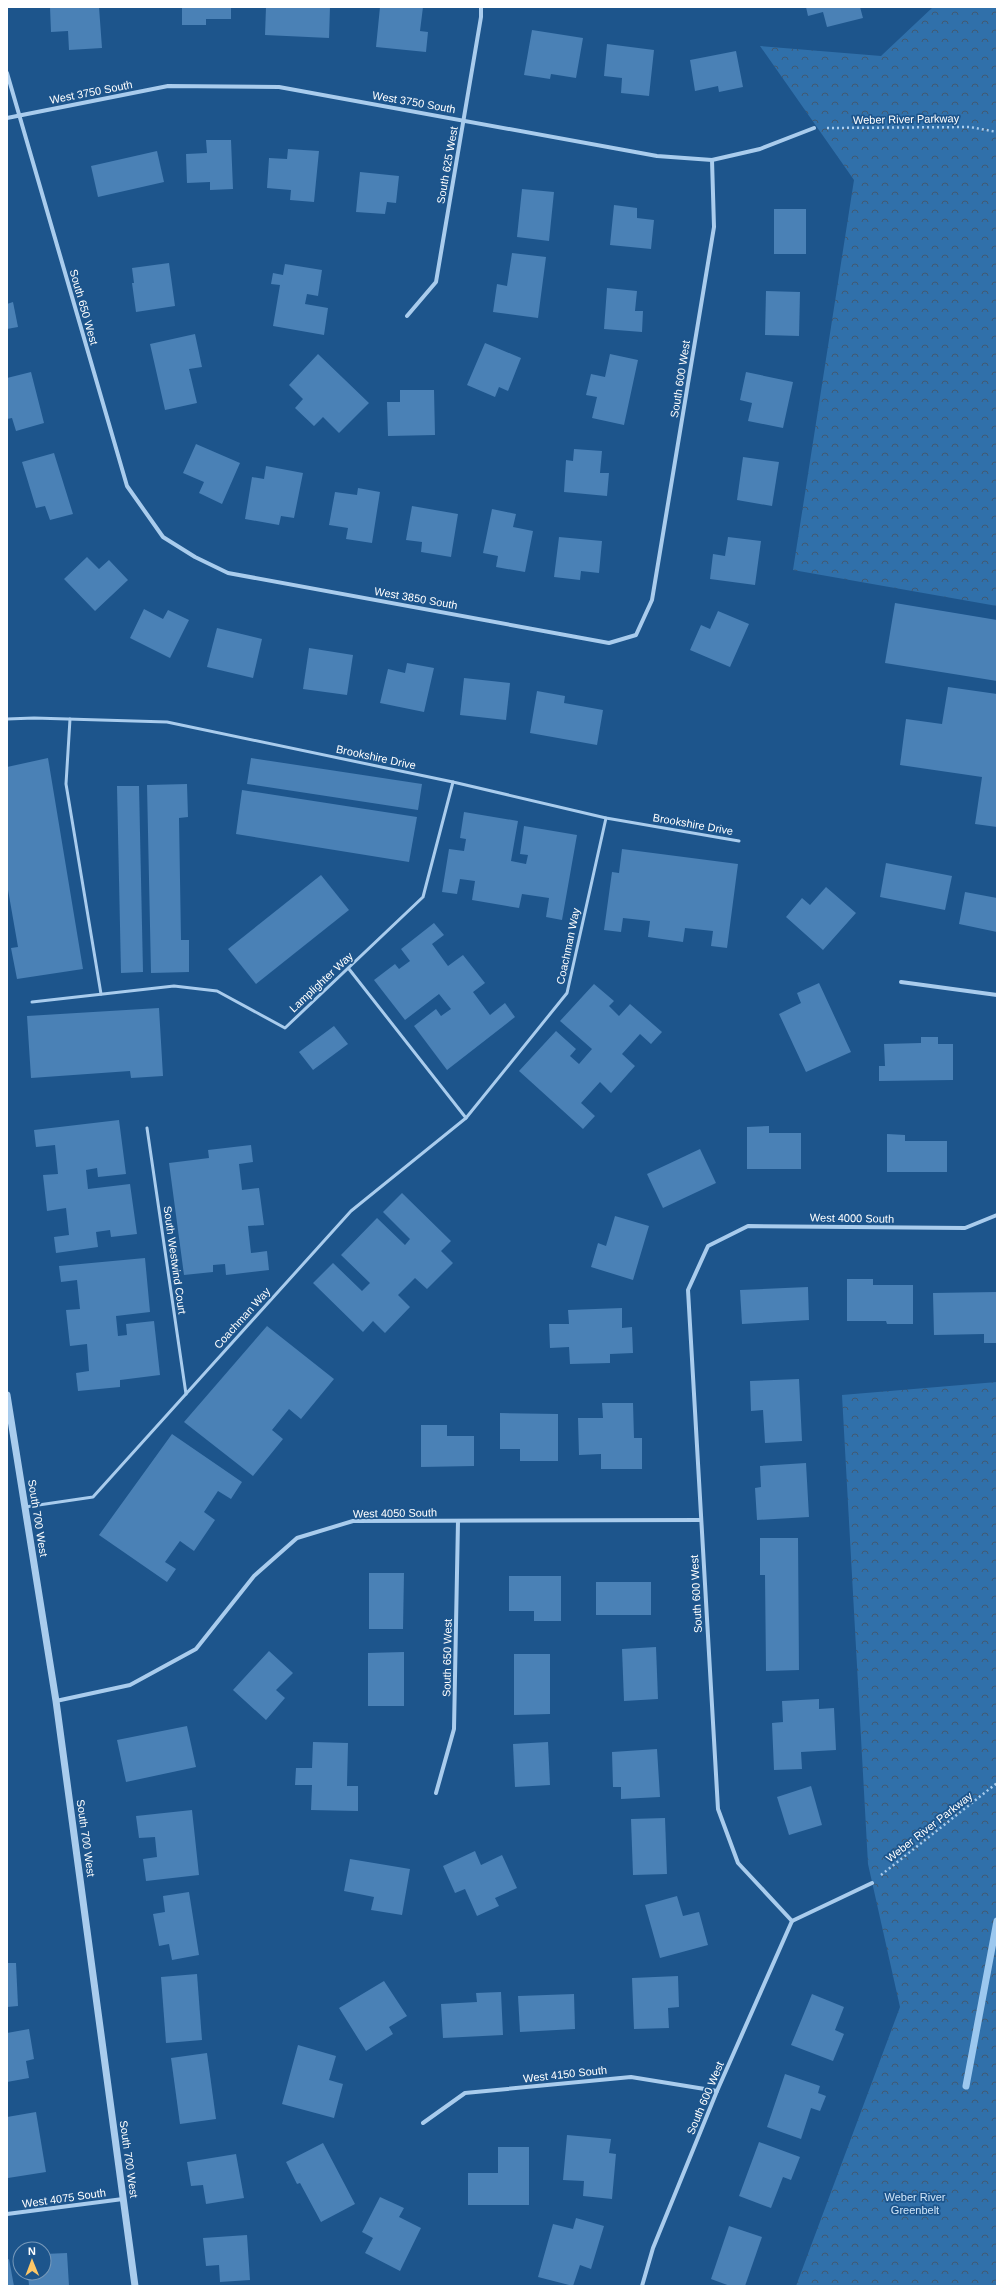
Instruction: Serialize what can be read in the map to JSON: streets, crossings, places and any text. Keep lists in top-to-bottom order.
{
  "streets": {
    "street": [
      "West 3750 South",
      "South 625 West",
      "South 650 West",
      "South 600 West",
      "West 3850 South",
      "West 4000 South",
      "West 4050 South",
      "South 700 West",
      "West 4150 South",
      "West 4075 South"
    ],
    "lane": [
      "Brookshire Drive",
      "Coachman Way",
      "Lamplighter Way",
      "South Westwind Court"
    ],
    "path": ["Weber River Parkway"]
  },
  "crossings": [
    ["West 3750 South", "Weber River Parkway"],
    ["West 3750 South", "South 625 West"],
    ["West 3750 South", "South 650 West"],
    ["West 3750 South", "South 600 West"],
    ["South 650 West", "West 3850 South"],
    ["South 650 West", "West 4050 South"],
    ["South 600 West", "West 3850 South"],
    ["South 600 West", "West 4000 South"],
    ["South 600 West", "West 4050 South"],
    ["South 600 West", "West 4150 South"],
    ["Brookshire Drive", "Coachman Way"],
    ["Brookshire Drive", "Lamplighter Way"],
    ["Coachman Way", "South Westwind Court"],
    ["Coachman Way", "South 700 West"],
    ["West 4050 South", "South 700 West"],
    ["South 700 West", "West 4075 South"]
  ],
  "parks": ["Weber River Greenbelt"],
  "north": "top"
}
